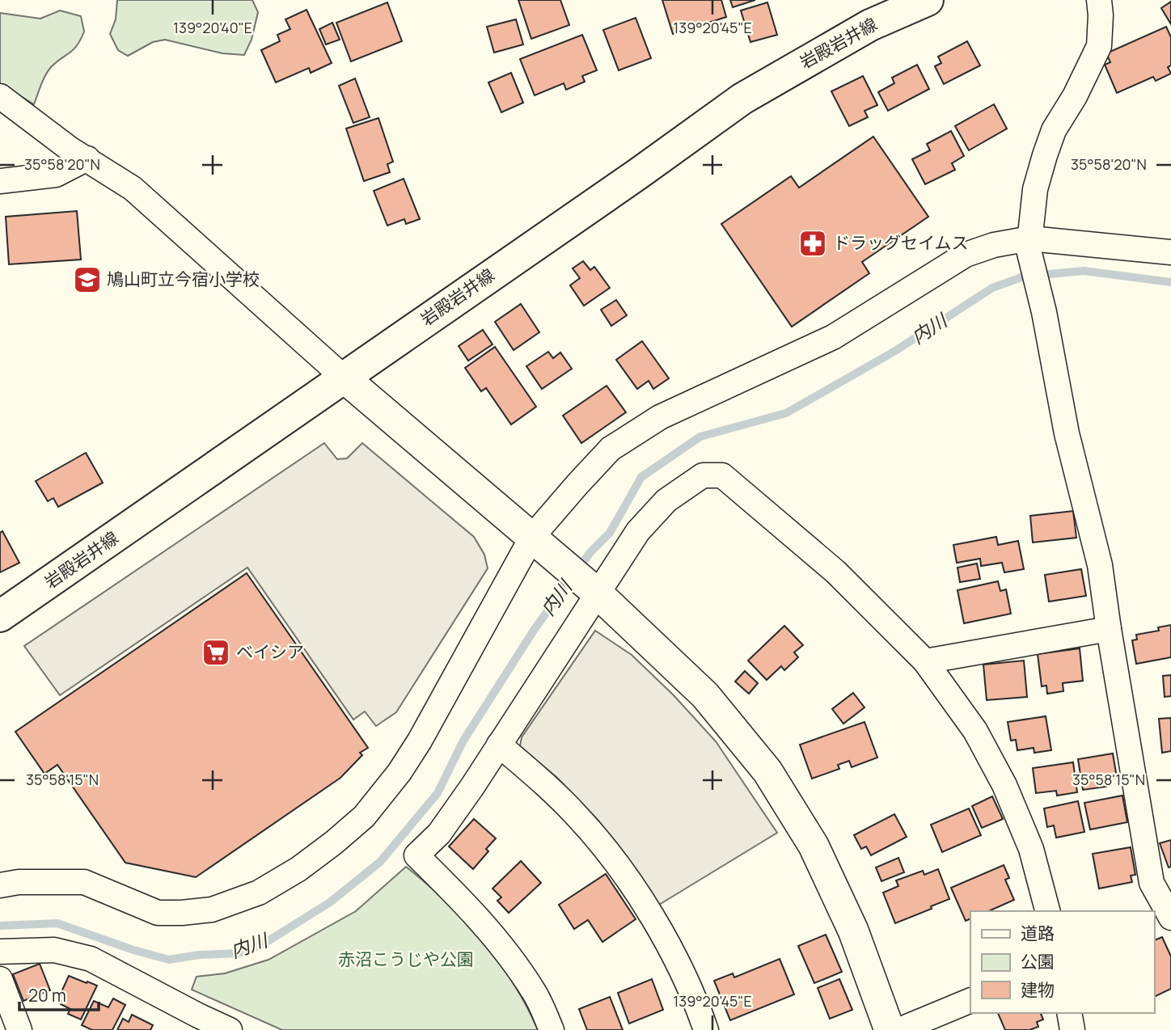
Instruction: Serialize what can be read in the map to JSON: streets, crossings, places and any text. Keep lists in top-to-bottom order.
{
  "streets": {
    "main road": ["岩殿岩井線"]
  },
  "water": ["内川"],
  "parks": ["赤沼こうじや公園"],
  "places": {
    "pharmacy": ["ドラッグセイムス"],
    "school or university": ["鳩山町立今宿小学校"],
    "supermarket": ["ベイシア"]
  },
  "legend": ["道路", "公園", "建物"],
  "scale_bar": "20 m",
  "coordinates": [
    "139°20'40\"E",
    "139°20'45\"E",
    "35°58'20\"N",
    "35°58'15\"N"
  ]
}
